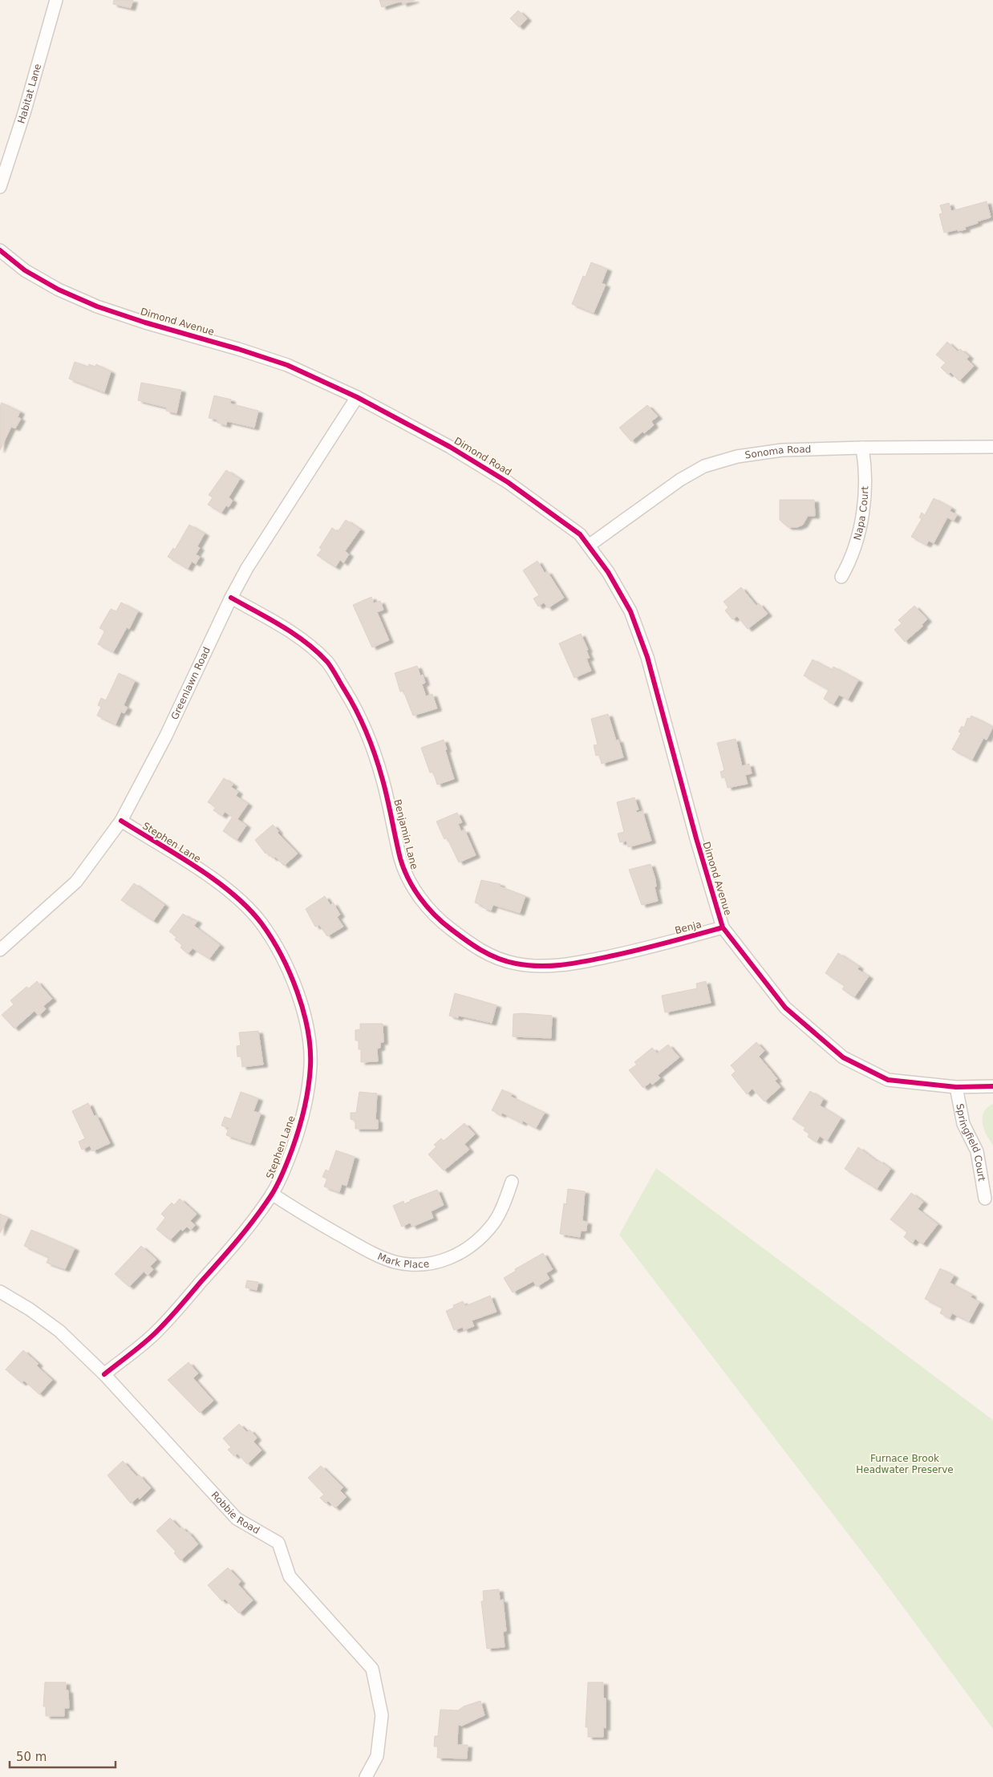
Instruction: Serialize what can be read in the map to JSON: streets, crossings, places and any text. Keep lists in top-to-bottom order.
{
  "streets": {
    "street": [
      "Habitat Lane",
      "Dimond Avenue",
      "Sonoma Road",
      "Dimond Road",
      "Napa Court",
      "Greenlawn Road",
      "Benjamin Lane",
      "Stephen Lane",
      "Benja",
      "Springfield Court",
      "Mark Place",
      "Robbie Road"
    ]
  },
  "crossings": [
    ["Dimond Avenue", "Sonoma Road"],
    ["Dimond Avenue", "Dimond Road"],
    ["Dimond Avenue", "Greenlawn Road"],
    ["Dimond Avenue", "Benja"],
    ["Dimond Avenue", "Springfield Court"],
    ["Sonoma Road", "Dimond Road"],
    ["Sonoma Road", "Napa Court"],
    ["Dimond Road", "Greenlawn Road"],
    ["Greenlawn Road", "Benjamin Lane"],
    ["Greenlawn Road", "Stephen Lane"],
    ["Benjamin Lane", "Benja"],
    ["Stephen Lane", "Mark Place"],
    ["Stephen Lane", "Robbie Road"]
  ],
  "parks": ["Furnace Brook Headwater Preserve"],
  "scale_bar": "50 m"
}
